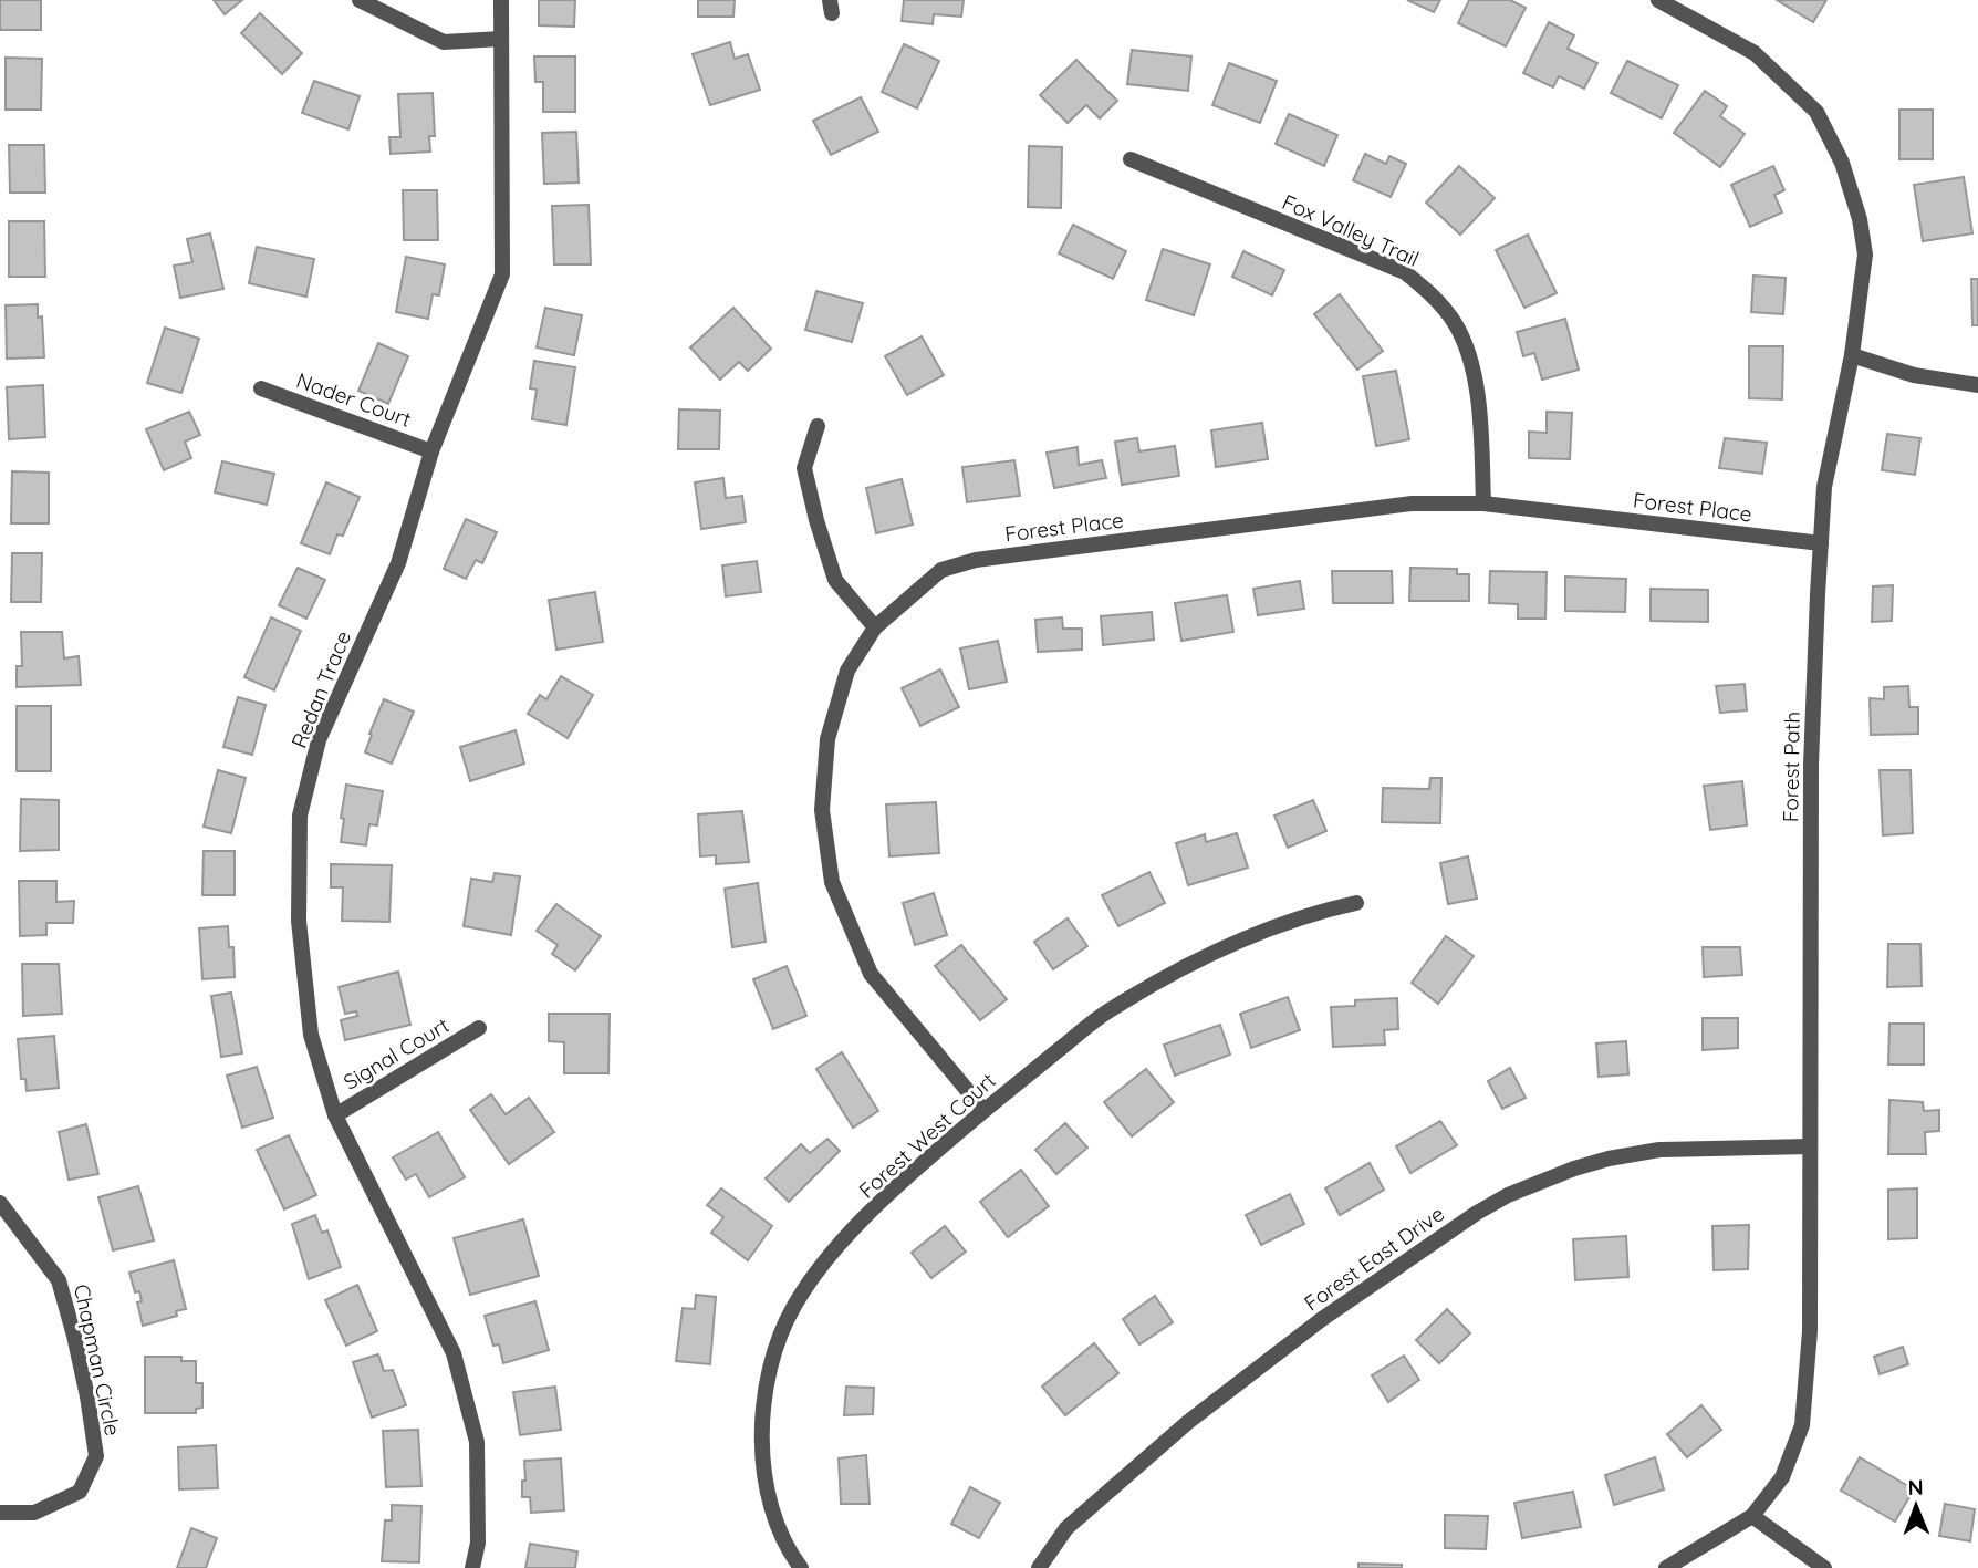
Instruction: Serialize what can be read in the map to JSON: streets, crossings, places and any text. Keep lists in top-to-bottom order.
{
  "streets": {
    "street": [
      "Fox Valley Trail",
      "Nader Court",
      "Forest Place",
      "Redan Trace",
      "Forest Path",
      "Signal Court",
      "Forest West Court",
      "Forest East Drive",
      "Chapman Circle"
    ]
  },
  "crossings": [
    ["Fox Valley Trail", "Forest Place"],
    ["Nader Court", "Redan Trace"],
    ["Forest Place", "Forest Path"],
    ["Forest Place", "Forest West Court"],
    ["Redan Trace", "Signal Court"],
    ["Forest Path", "Forest East Drive"]
  ],
  "north": "top"
}
